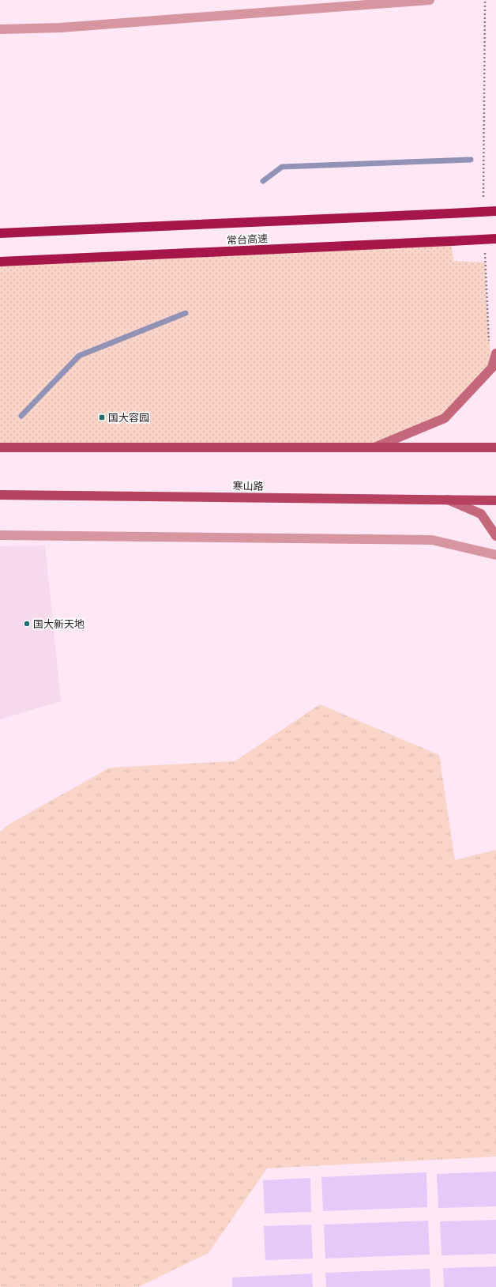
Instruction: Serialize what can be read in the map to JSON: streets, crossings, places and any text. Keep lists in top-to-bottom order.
{
  "streets": {
    "highway": ["常台高速"],
    "main road": ["寒山路"]
  },
  "places": {
    "transit": ["国大容园"],
    "other": ["国大新天地"]
  }
}
